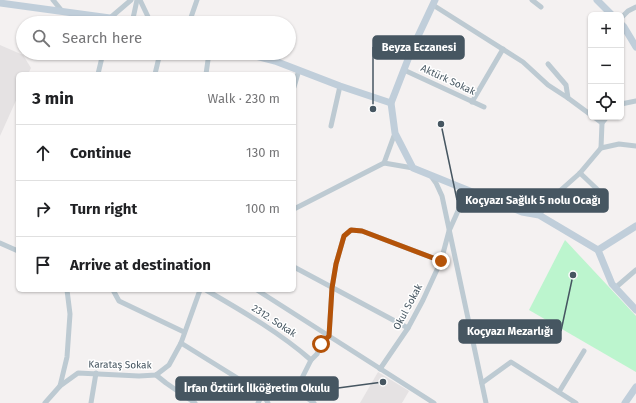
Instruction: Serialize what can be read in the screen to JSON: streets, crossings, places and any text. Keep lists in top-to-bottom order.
{
  "streets": {
    "street": [
      "Aktürk Sokak",
      "Okul Sokak",
      "2312. Sokak",
      "Karataş Sokak"
    ]
  },
  "places": [
    "Beyza Eczanesi",
    "Koçyazı Sağlık 5 nolu Ocağı",
    "Koçyazı Mezarlığı",
    "İrfan Öztürk İlköğretim Okulu"
  ],
  "page": {
    "map_buttons": ["+", "−"],
    "search": "Search here",
    "heading": ["3 min", "Walk · 230 m"],
    "list": [
      ["Continue", "130 m"],
      ["Turn right", "100 m"],
      "Arrive at destination"
    ]
  }
}
